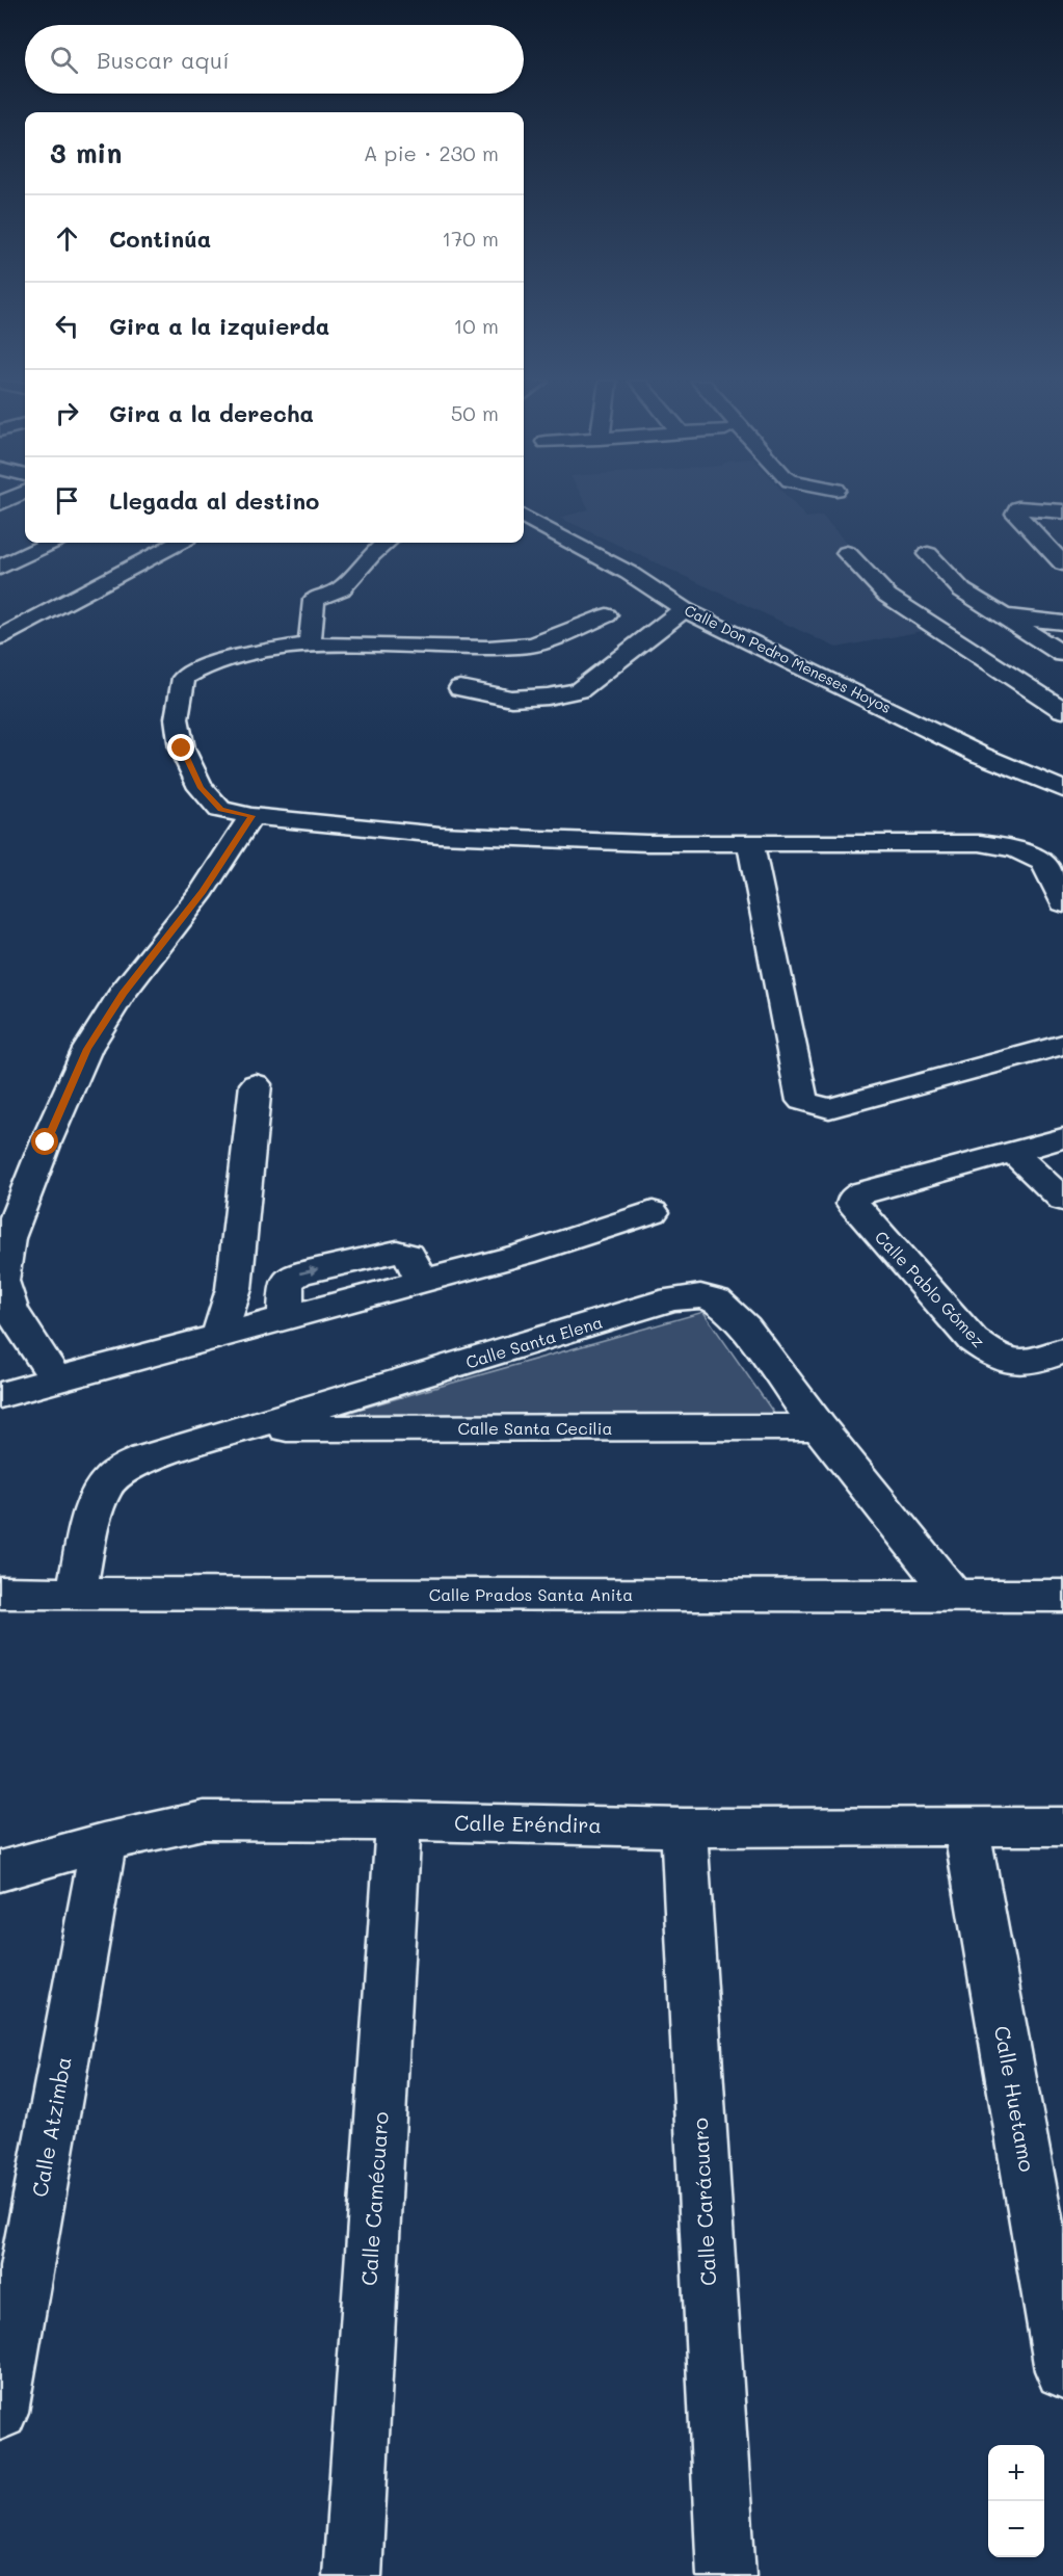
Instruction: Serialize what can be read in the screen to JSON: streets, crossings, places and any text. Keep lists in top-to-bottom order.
{
  "streets": {
    "street": [
      "Calle Don Pedro Meneses Hoyos",
      "Calle Pablo Gómez",
      "Calle Santa Elena",
      "Calle Santa Cecilia",
      "Calle Prados Santa Anita",
      "Calle Eréndira",
      "Calle Huetamo",
      "Calle Atzimba",
      "Calle Camécuaro",
      "Calle Carácuaro"
    ]
  },
  "crossings": [
    ["Calle Santa Elena", "Calle Santa Cecilia"],
    ["Calle Santa Elena", "Calle Prados Santa Anita"],
    ["Calle Eréndira", "Calle Huetamo"],
    ["Calle Eréndira", "Calle Atzimba"],
    ["Calle Eréndira", "Calle Camécuaro"],
    ["Calle Eréndira", "Calle Carácuaro"]
  ],
  "page": {
    "search": "Buscar aquí",
    "heading": ["3 min", "A pie · 230 m"],
    "list": [
      ["Continúa", "170 m"],
      ["Gira a la izquierda", "10 m"],
      ["Gira a la derecha", "50 m"],
      "Llegada al destino"
    ],
    "map_buttons": ["+", "−"]
  }
}
